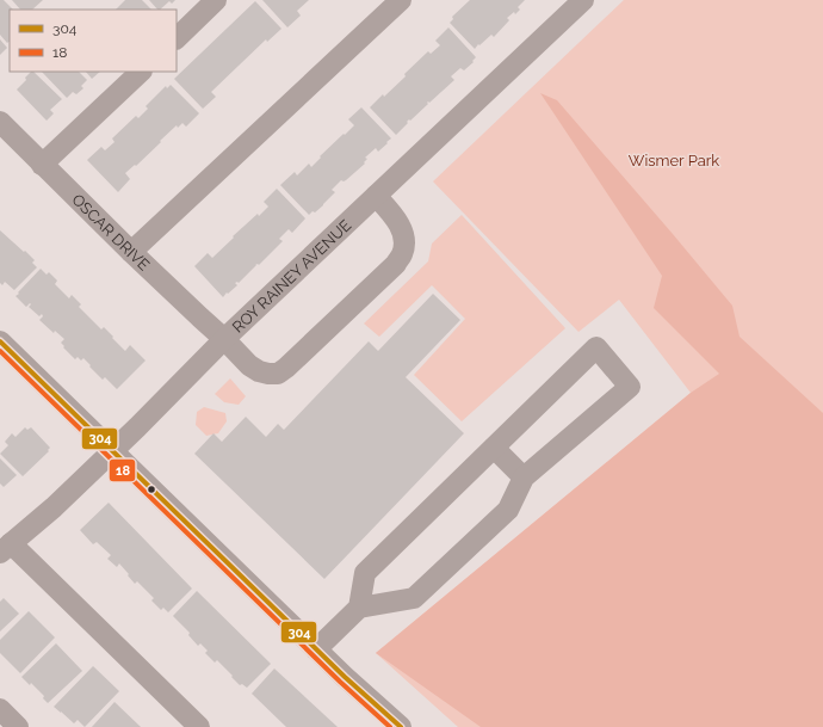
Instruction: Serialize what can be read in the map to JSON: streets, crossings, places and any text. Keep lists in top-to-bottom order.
{
  "streets": {
    "street": ["OSCAR DRIVE", "ROY RAINEY AVENUE"]
  },
  "crossings": [
    ["OSCAR DRIVE", "ROY RAINEY AVENUE"]
  ],
  "parks": ["Wismer Park"],
  "lines": ["transit line 304", "transit line 18"],
  "legend": ["304", "18"]
}
